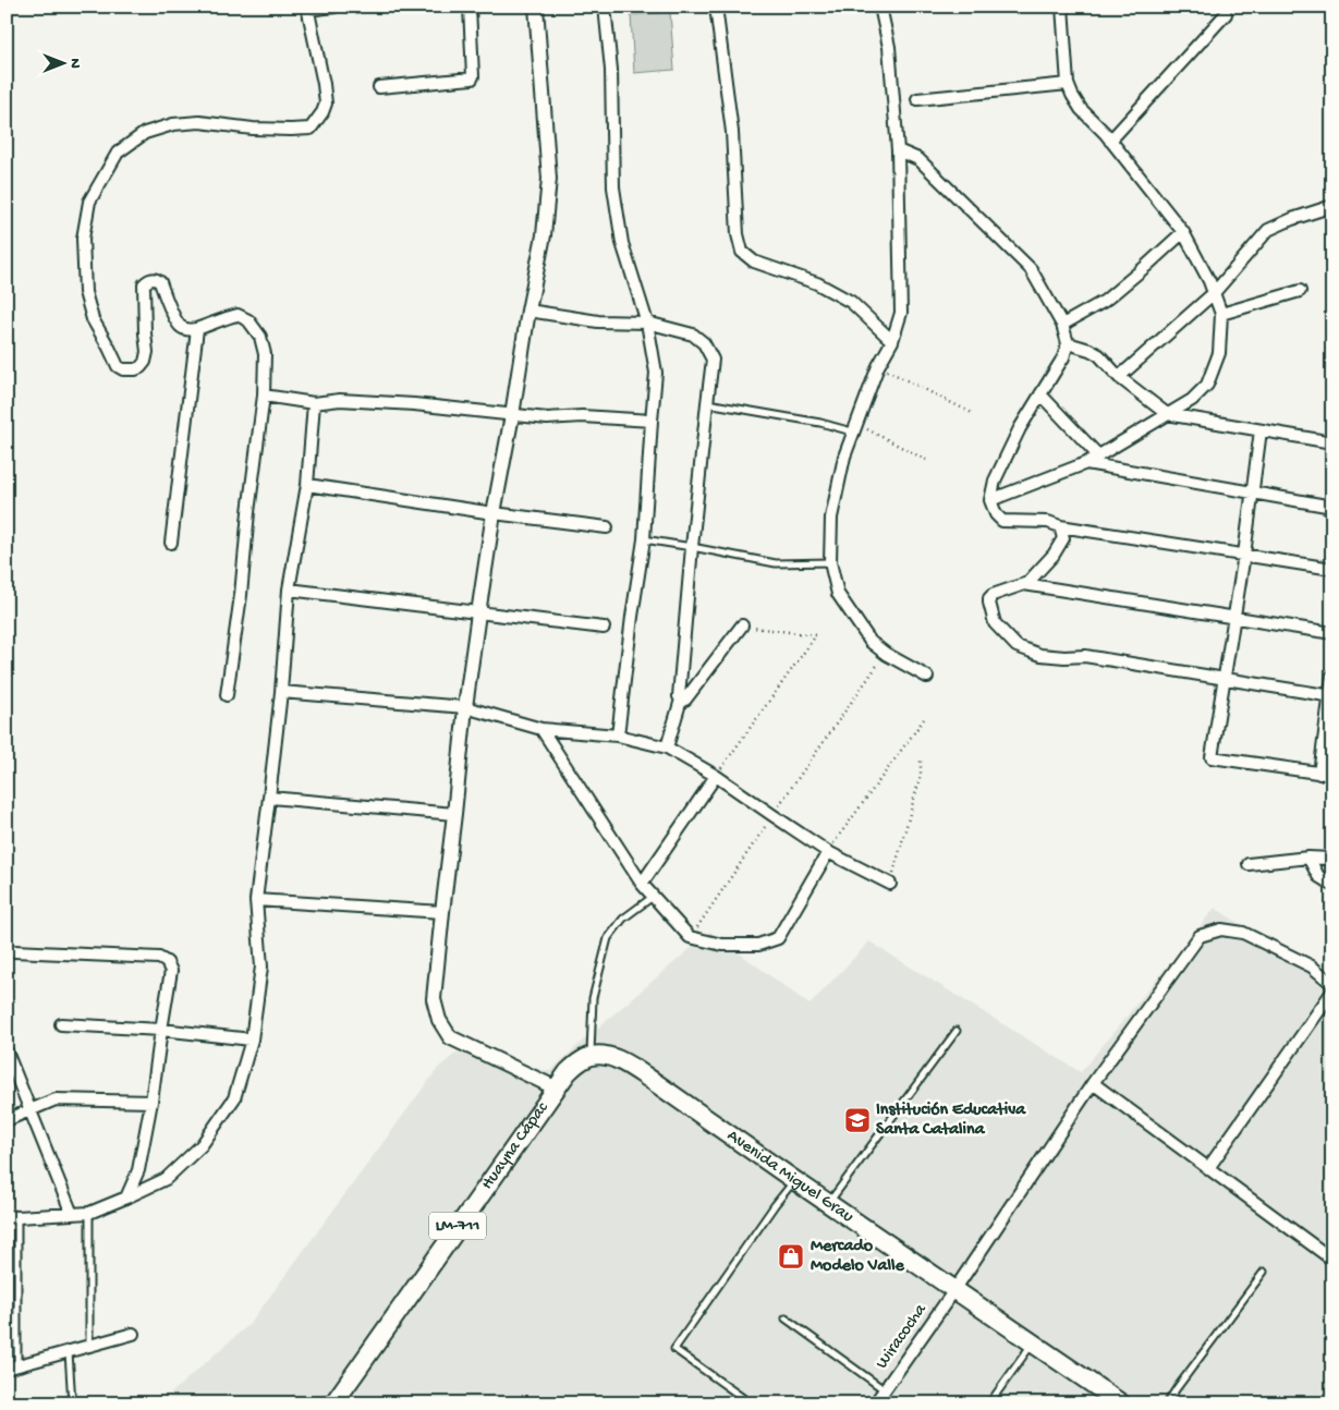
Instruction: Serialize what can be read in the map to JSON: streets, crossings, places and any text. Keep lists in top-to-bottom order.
{
  "streets": {
    "main road": ["Huayna Cápac", "Avenida Miguel Grau", "LM-711"],
    "street": ["Wiracocha"]
  },
  "crossings": [
    ["Huayna Cápac", "Avenida Miguel Grau"],
    ["Avenida Miguel Grau", "Wiracocha"]
  ],
  "places": {
    "school or university": ["Institución Educativa Santa Catalina"],
    "shop": ["Mercado Modelo Valle"]
  },
  "north": "right"
}
